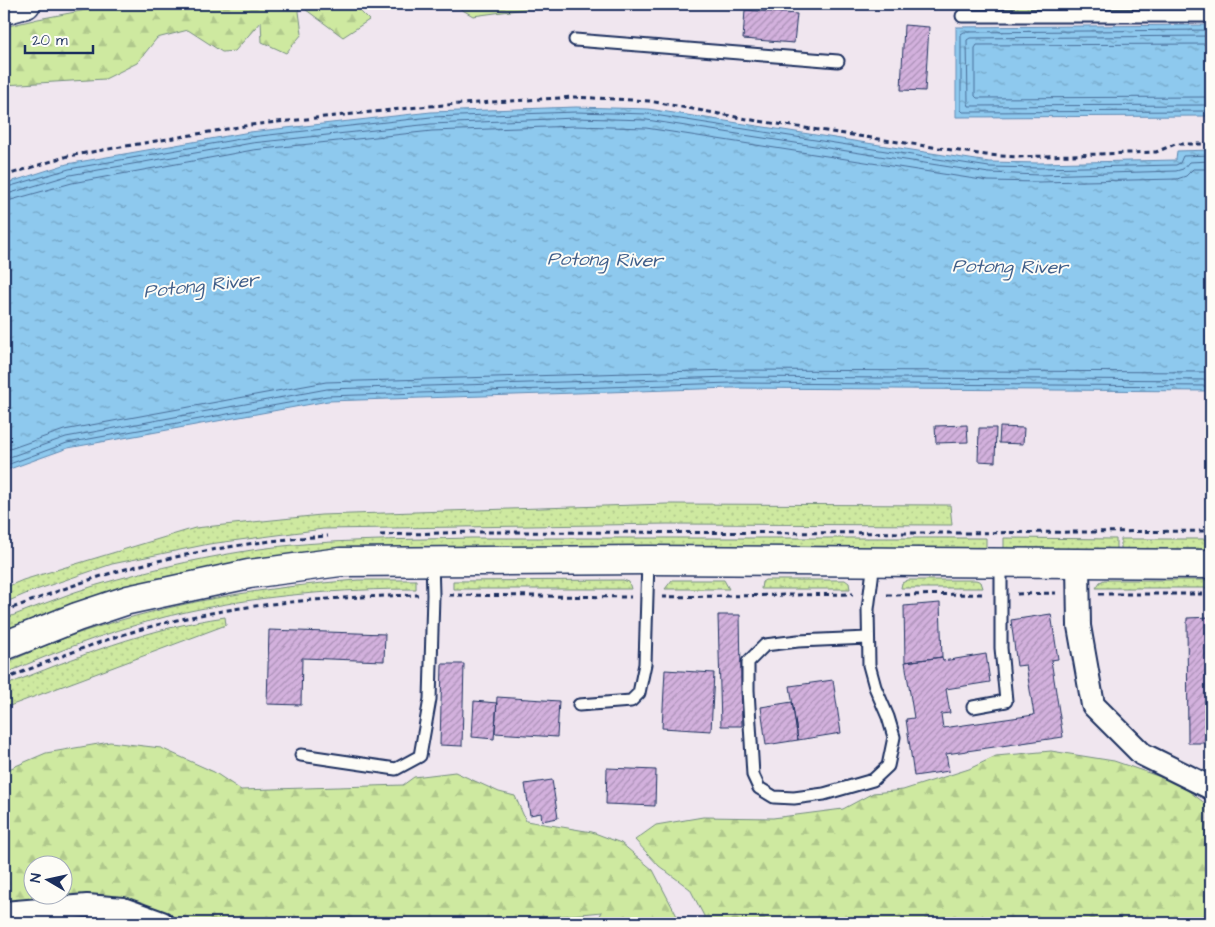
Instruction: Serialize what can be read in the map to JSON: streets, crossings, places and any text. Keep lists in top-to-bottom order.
{
  "water": ["Potong River"],
  "scale_bar": "20 m",
  "north": "left"
}
